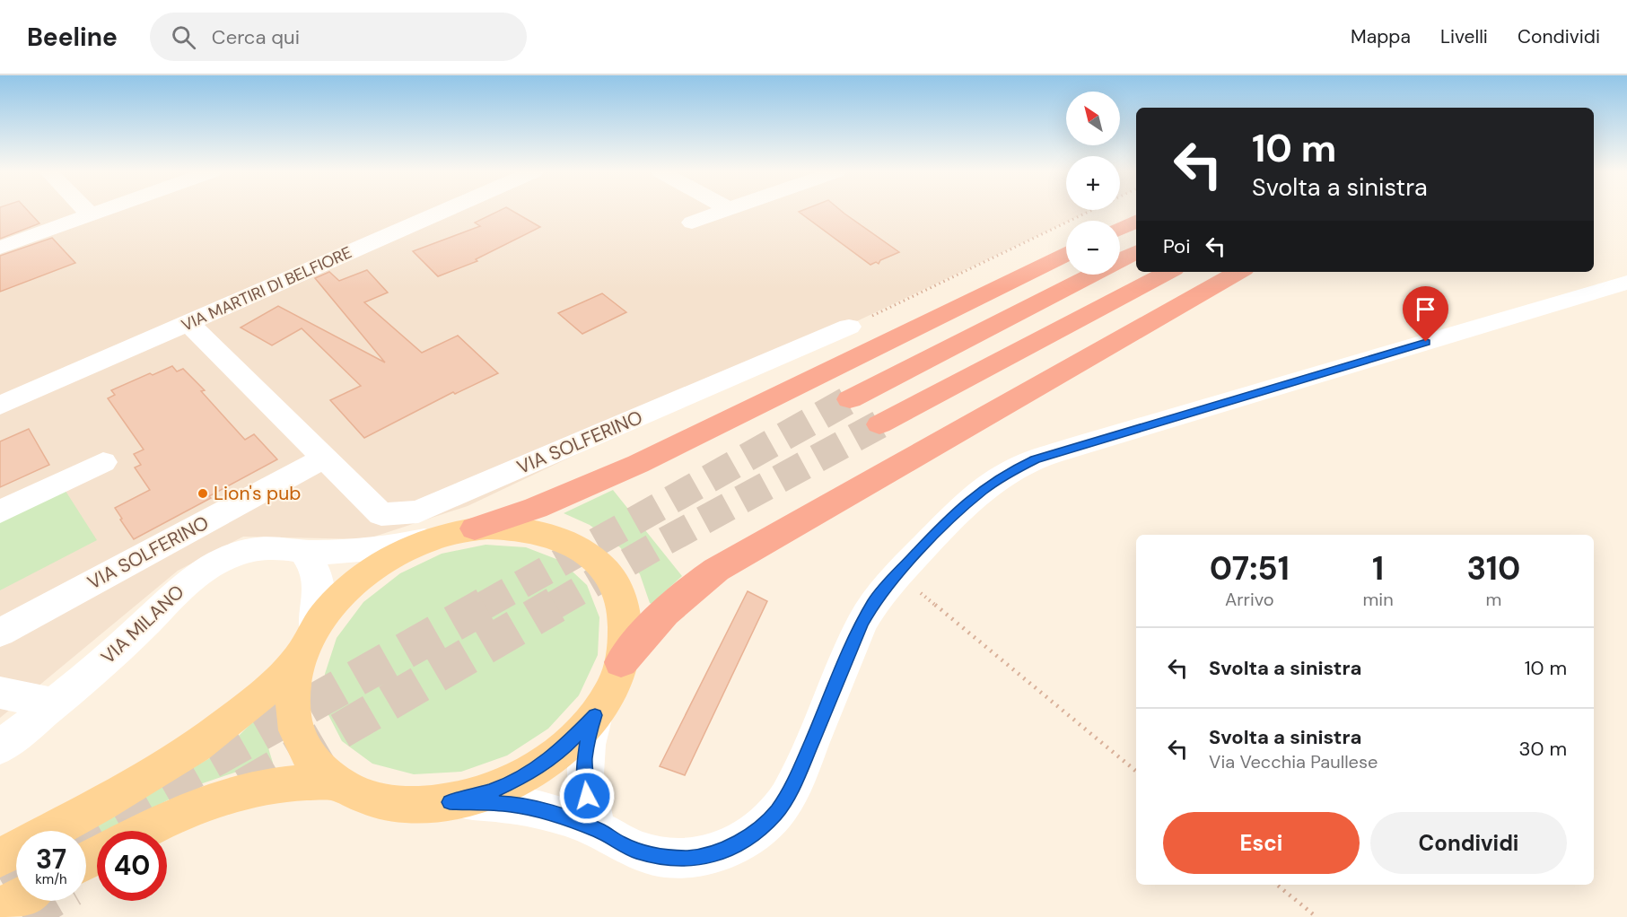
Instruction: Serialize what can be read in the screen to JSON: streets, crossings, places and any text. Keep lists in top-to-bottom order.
{
  "streets": {
    "street": ["VIA MARTIRI DI BELFIORE", "VIA SOLFERINO", "VIA MILANO"]
  },
  "crossings": [
    ["VIA MARTIRI DI BELFIORE", "VIA SOLFERINO"]
  ],
  "places": ["Lion's pub"],
  "north": "top left",
  "page": {
    "header": "Beeline",
    "search": "Cerca qui",
    "nav": ["Mappa", "Livelli", "Condividi"],
    "map_buttons": ["+", "−"],
    "turn": ["10 m", "Svolta a sinistra"],
    "then": "Poi",
    "eta": [
      "07:51",
      "Arrivo",
      "1",
      "min",
      "310",
      "m"
    ],
    "list": [
      {
        "name": "Svolta a sinistra",
        "value": "10 m"
      },
      {
        "name": "Svolta a sinistra",
        "note": "Via Vecchia Paullese",
        "value": "30 m"
      }
    ],
    "buttons": ["Esci", "Condividi"],
    "speed": "37 km/h",
    "limit": "40"
  }
}
